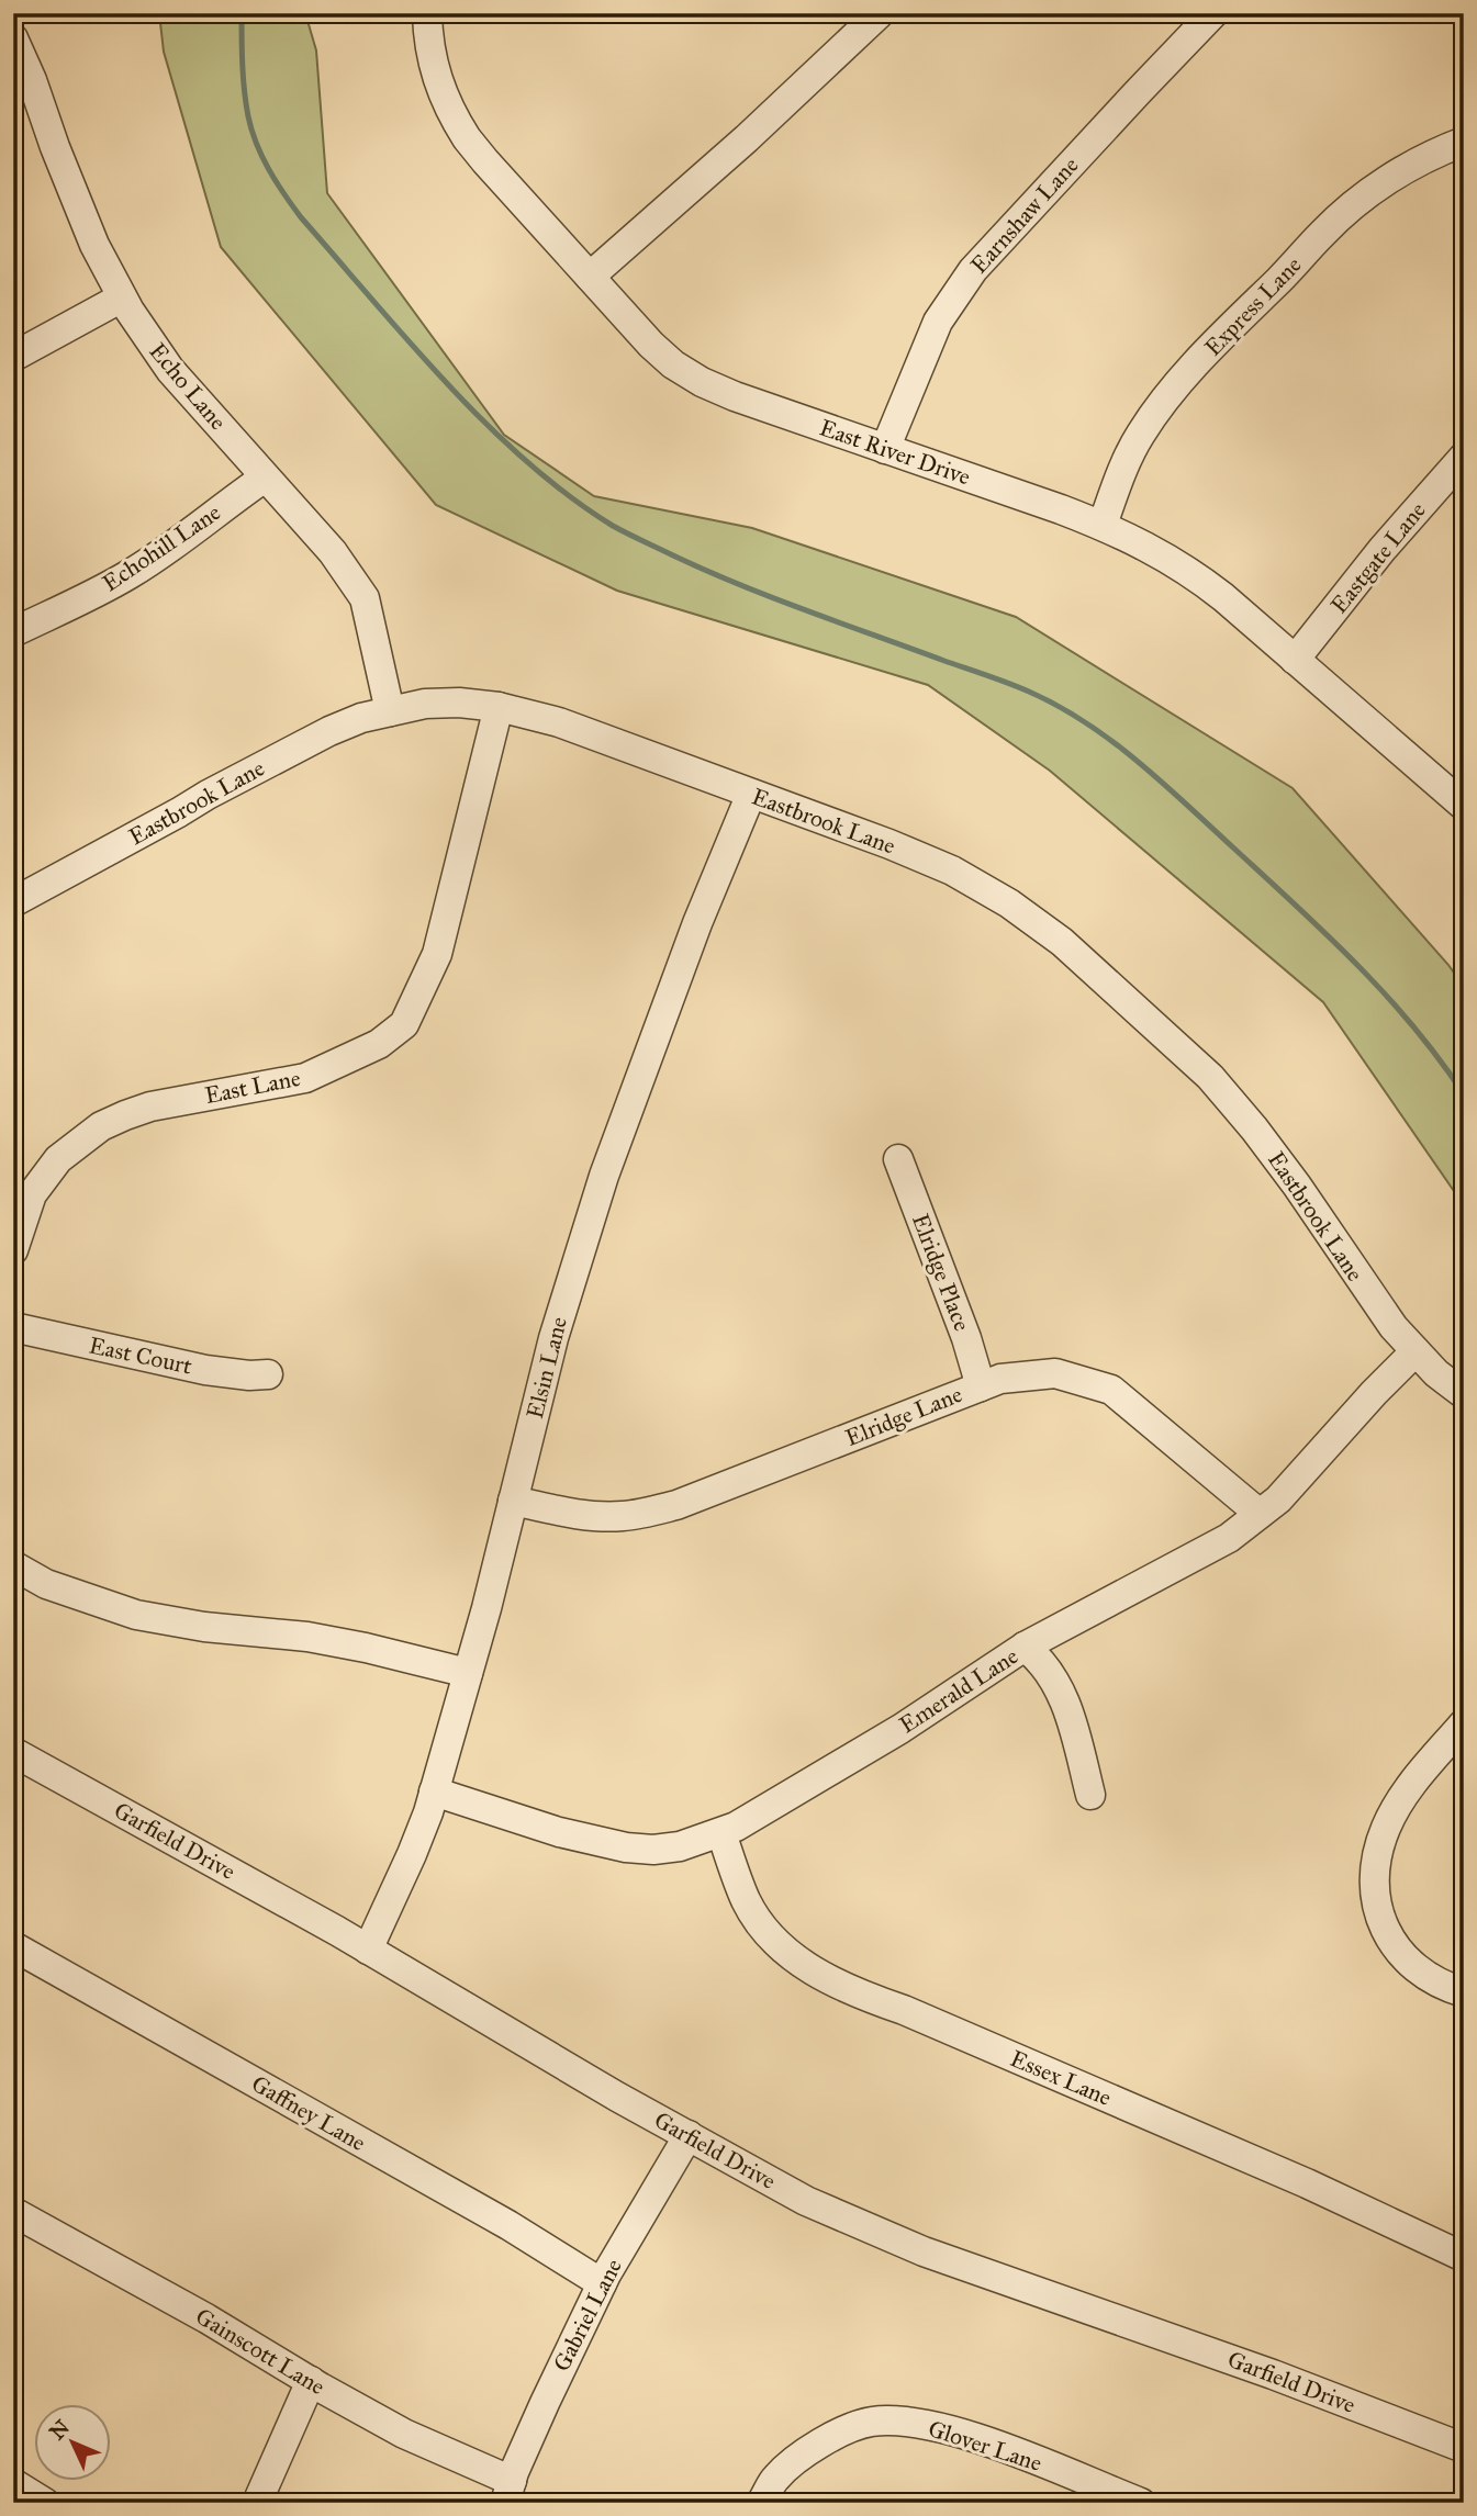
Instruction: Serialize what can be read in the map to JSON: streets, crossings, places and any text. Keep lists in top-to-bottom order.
{
  "streets": {
    "street": [
      "Earnshaw Lane",
      "Express Lane",
      "Echo Lane",
      "East River Drive",
      "Echohill Lane",
      "Eastgate Lane",
      "Eastbrook Lane",
      "East Lane",
      "Elridge Place",
      "East Court",
      "Elsin Lane",
      "Elridge Lane",
      "Emerald Lane",
      "Garfield Drive",
      "Essex Lane",
      "Gaffney Lane",
      "Gabriel Lane",
      "Gainscott Lane",
      "Glover Lane"
    ]
  },
  "crossings": [
    ["Earnshaw Lane", "East River Drive"],
    ["Express Lane", "East River Drive"],
    ["Echo Lane", "Echohill Lane"],
    ["Echo Lane", "Eastbrook Lane"],
    ["East River Drive", "Eastgate Lane"],
    ["Eastbrook Lane", "East Lane"],
    ["Eastbrook Lane", "Elsin Lane"],
    ["Eastbrook Lane", "Emerald Lane"],
    ["Elridge Place", "Elridge Lane"],
    ["Elsin Lane", "Elridge Lane"],
    ["Elsin Lane", "Emerald Lane"],
    ["Elsin Lane", "Garfield Drive"],
    ["Elridge Lane", "Emerald Lane"],
    ["Emerald Lane", "Essex Lane"],
    ["Garfield Drive", "Gabriel Lane"],
    ["Gaffney Lane", "Gabriel Lane"],
    ["Gabriel Lane", "Gainscott Lane"]
  ],
  "north": "top left"
}
